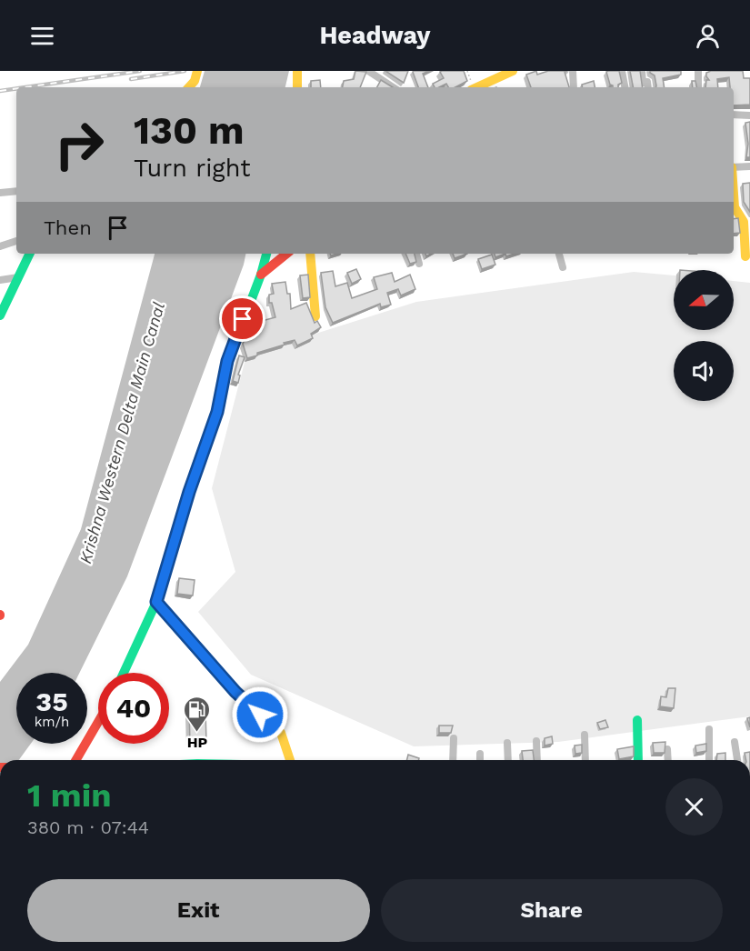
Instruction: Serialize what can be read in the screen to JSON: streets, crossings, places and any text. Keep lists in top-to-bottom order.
{
  "water": ["Krishna Western Delta Main Canal"],
  "places": {
    "fuel station": ["HP"]
  },
  "north": "left",
  "page": {
    "header": "Headway",
    "turn": ["130 m", "Turn right"],
    "then": "Then",
    "speed": "35 km/h",
    "limit": "40",
    "heading": ["1 min", "380 m · 07:44"],
    "buttons": ["Exit", "Share"]
  }
}
